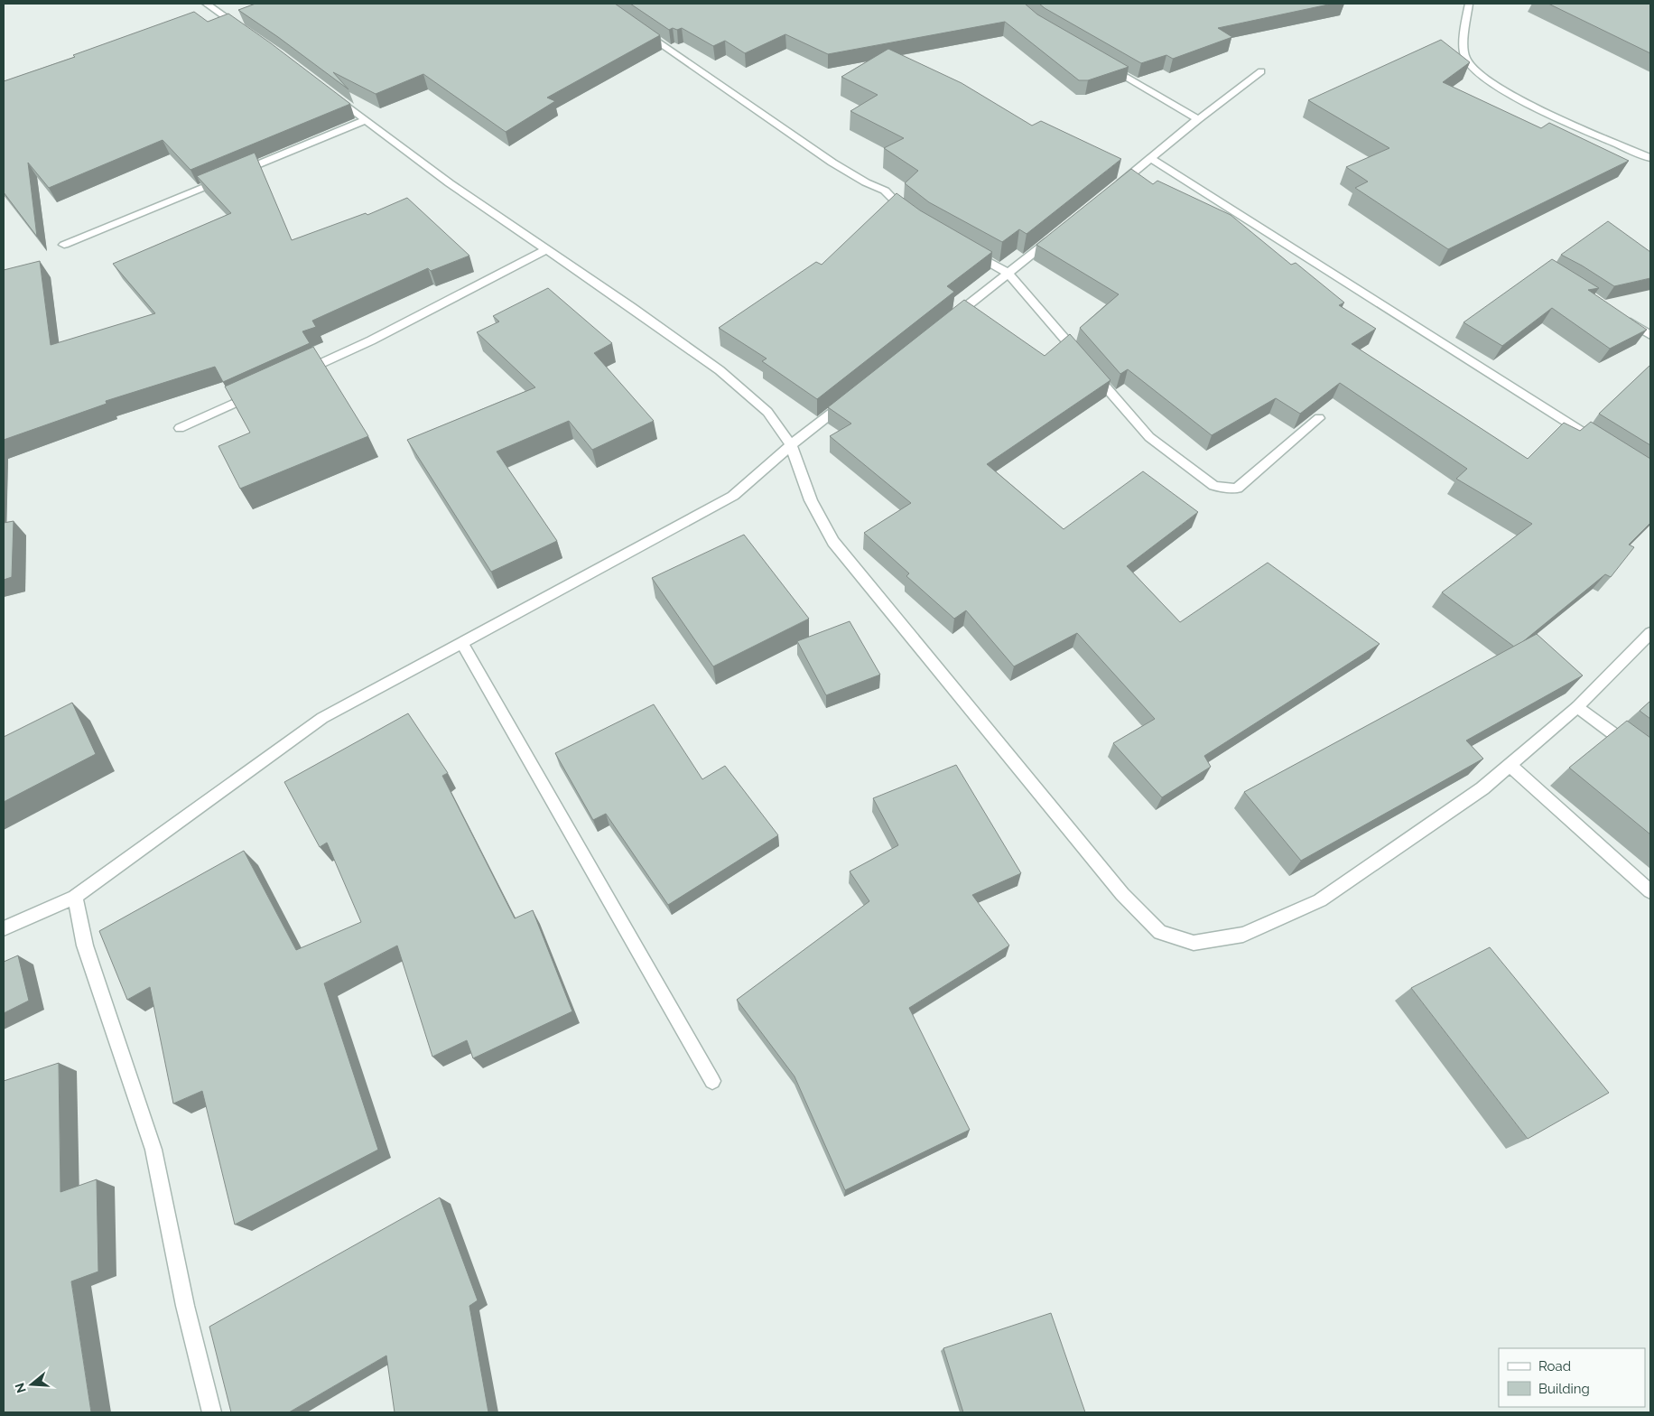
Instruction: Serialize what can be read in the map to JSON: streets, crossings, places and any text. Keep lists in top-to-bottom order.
{
  "legend": ["Road", "Building"],
  "north": "left"
}
